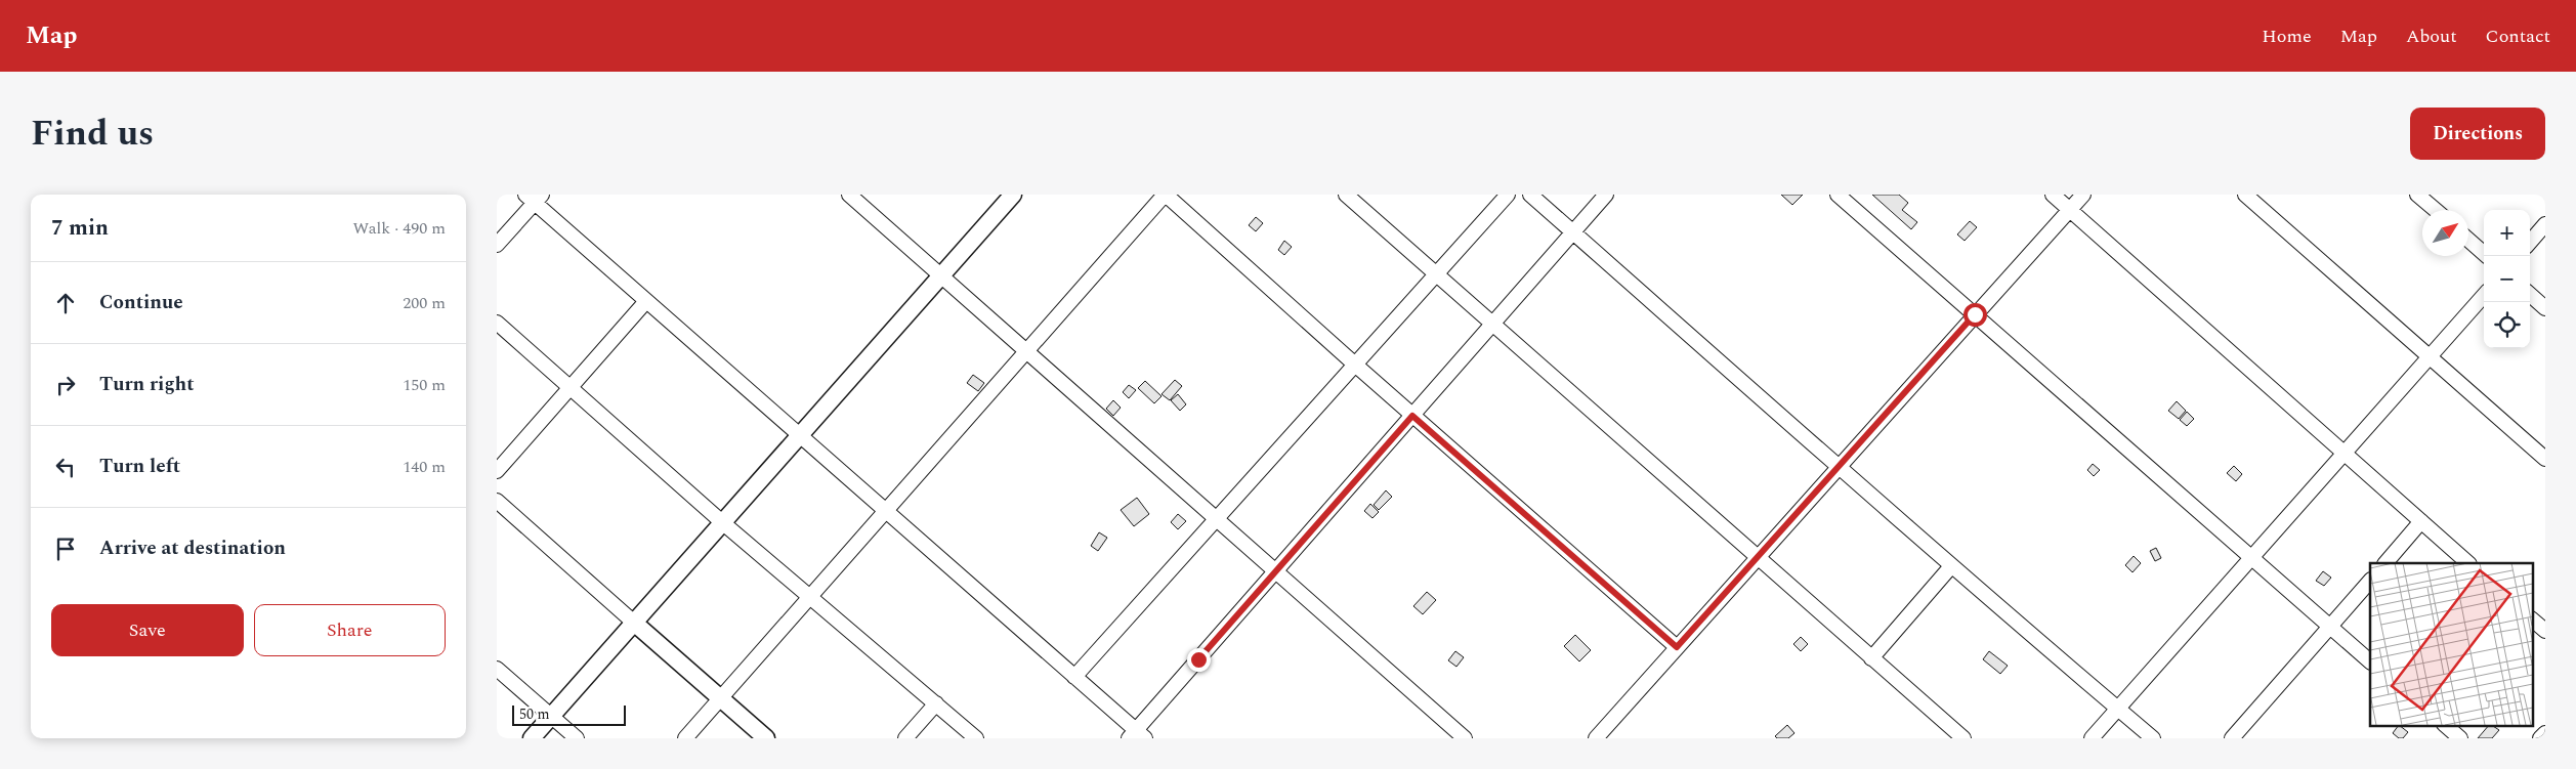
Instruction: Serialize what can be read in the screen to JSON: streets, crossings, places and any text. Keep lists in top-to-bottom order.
{
  "scale_bar": "50 m",
  "north": "top right",
  "page": {
    "header": "Map",
    "nav": [
      "Home",
      "Map",
      "About",
      "Contact"
    ],
    "title": "Find us",
    "buttons": [
      "Directions",
      ["Save", "Share"]
    ],
    "heading": ["7 min", "Walk · 490 m"],
    "map_buttons": ["+", "−"],
    "list": [
      ["Continue", "200 m"],
      ["Turn right", "150 m"],
      ["Turn left", "140 m"],
      "Arrive at destination"
    ],
    "scale": "50 m"
  }
}
